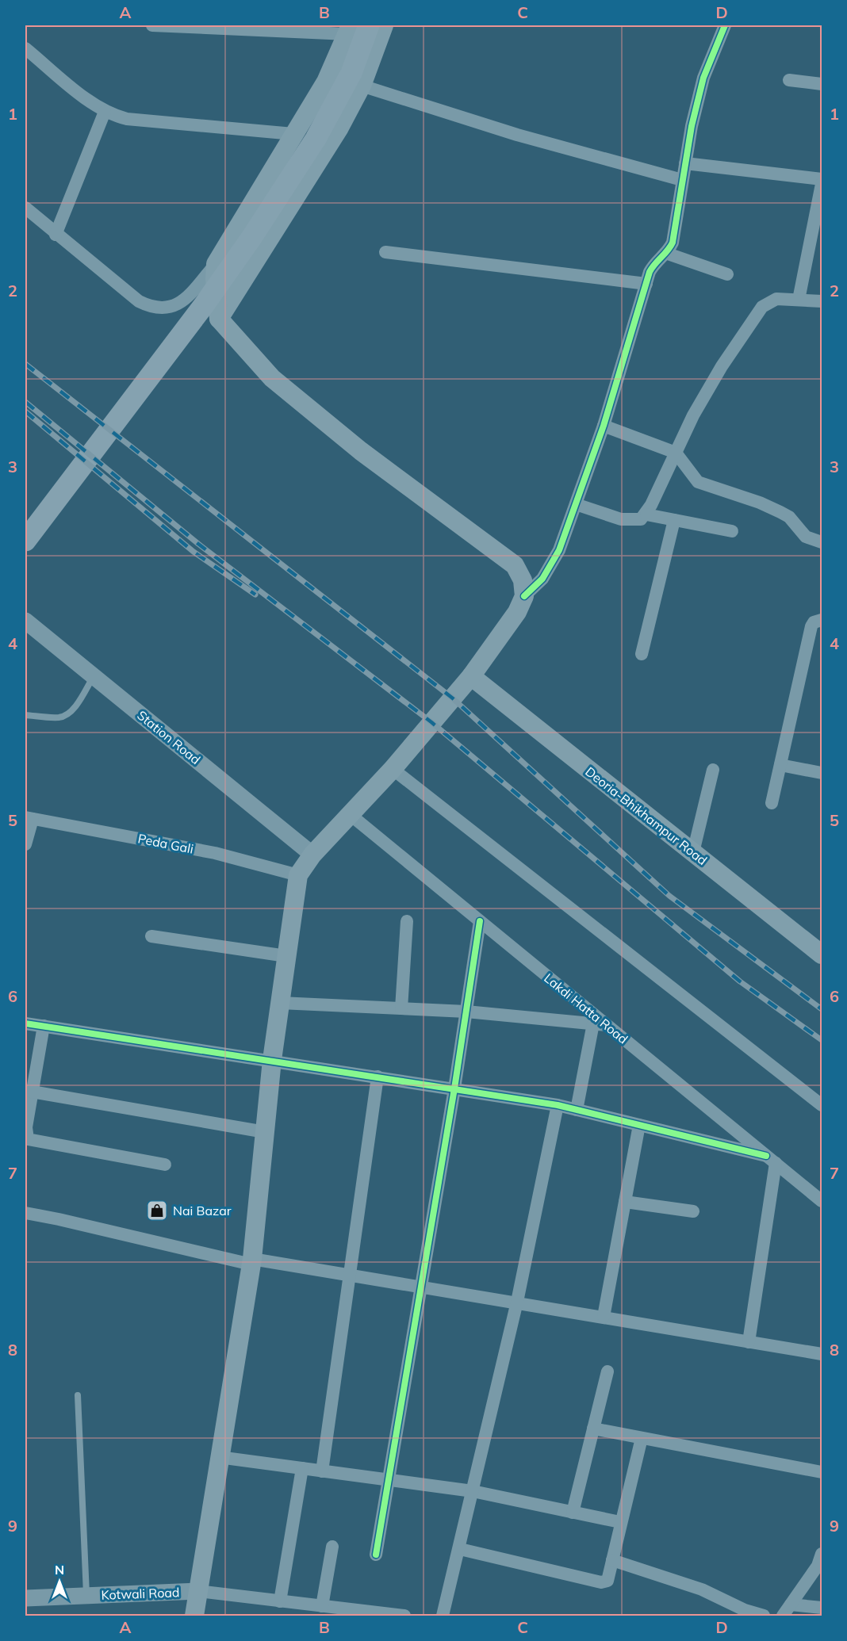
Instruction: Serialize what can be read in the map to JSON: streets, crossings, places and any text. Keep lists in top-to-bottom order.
{
  "streets": {
    "main road": ["Deoria-Bhikhampur Road"],
    "street": [
      "Station Road",
      "Peda Gali",
      "Lakdi Hatta Road",
      "Kotwali Road"
    ]
  },
  "places": {
    "shop": ["Nai Bazar"]
  },
  "north": "top",
  "grid": {
    "columns": [
      "A",
      "B",
      "C",
      "D"
    ],
    "rows": [
      "1",
      "2",
      "3",
      "4",
      "5",
      "6",
      "7",
      "8",
      "9"
    ]
  }
}
